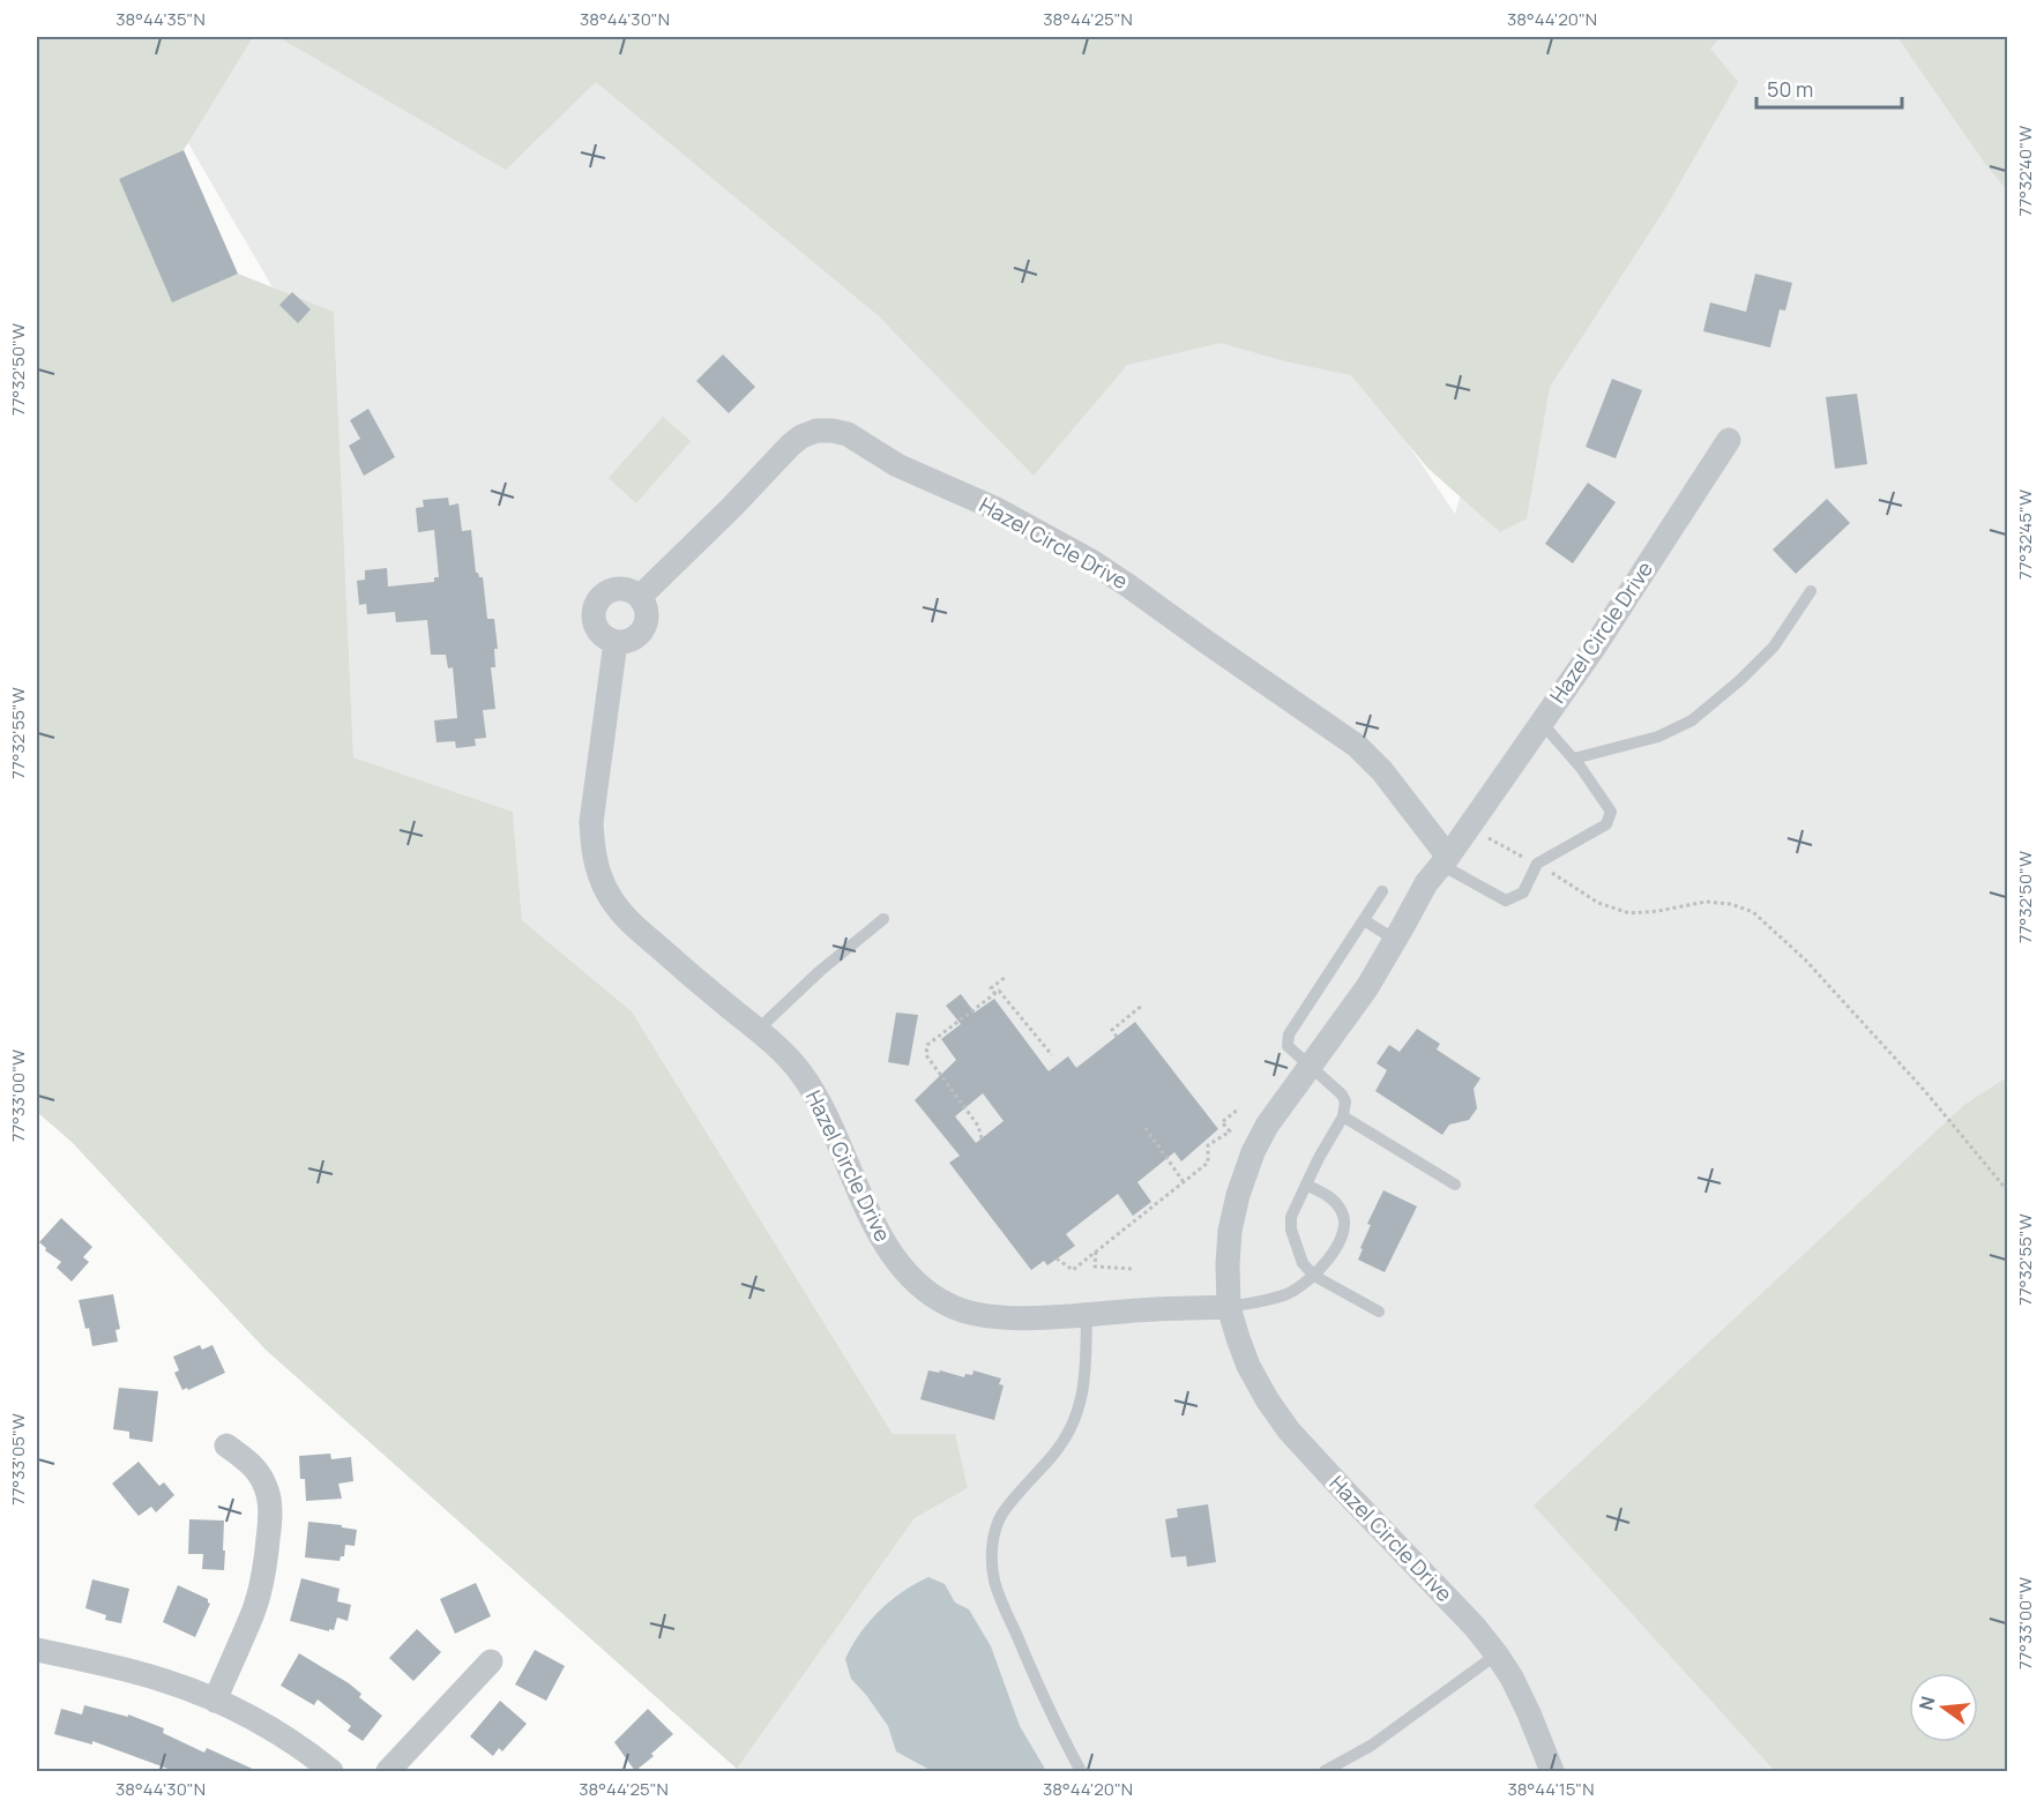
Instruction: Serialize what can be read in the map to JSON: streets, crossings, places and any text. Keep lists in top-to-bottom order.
{
  "streets": {
    "street": ["Hazel Circle Drive"]
  },
  "scale_bar": "50 m",
  "north": "left",
  "coordinates": [
    "38°44'35\"N",
    "38°44'30\"N",
    "38°44'25\"N",
    "38°44'20\"N",
    "77°32'40\"W",
    "77°32'50\"W",
    "77°32'45\"W",
    "77°32'55\"W",
    "77°33'00\"W",
    "77°33'05\"W",
    "38°44'15\"N"
  ]
}
